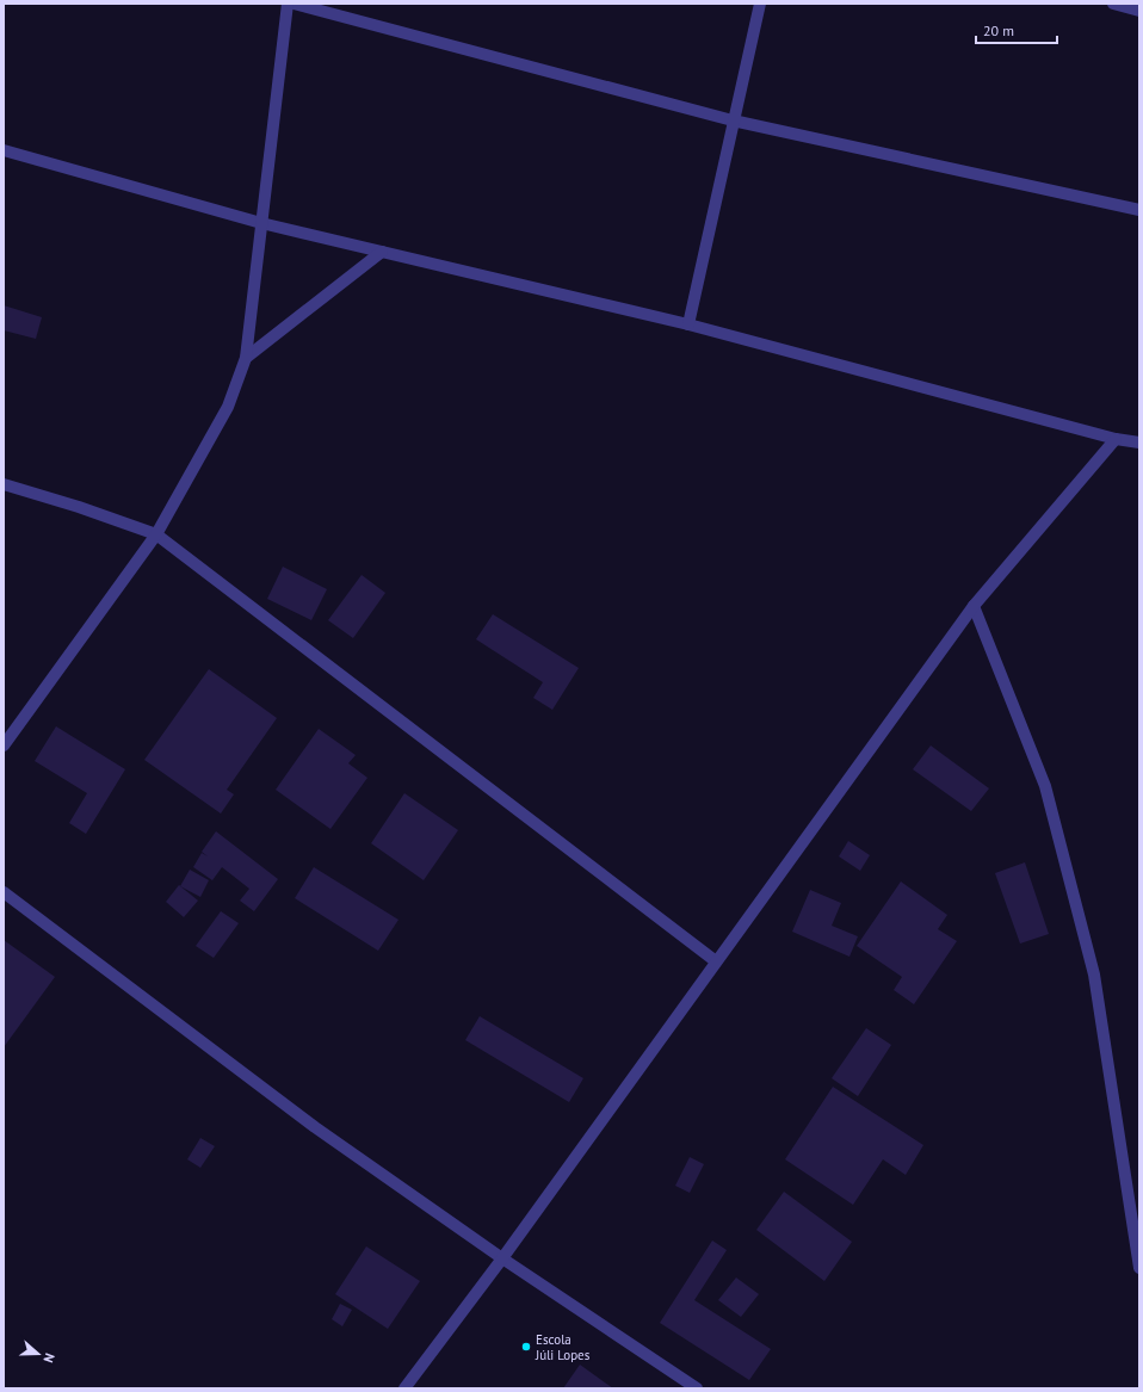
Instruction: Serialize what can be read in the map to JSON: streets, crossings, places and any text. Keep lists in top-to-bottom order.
{
  "places": ["Escola Júli Lopes"],
  "scale_bar": "20 m",
  "north": "right"
}
